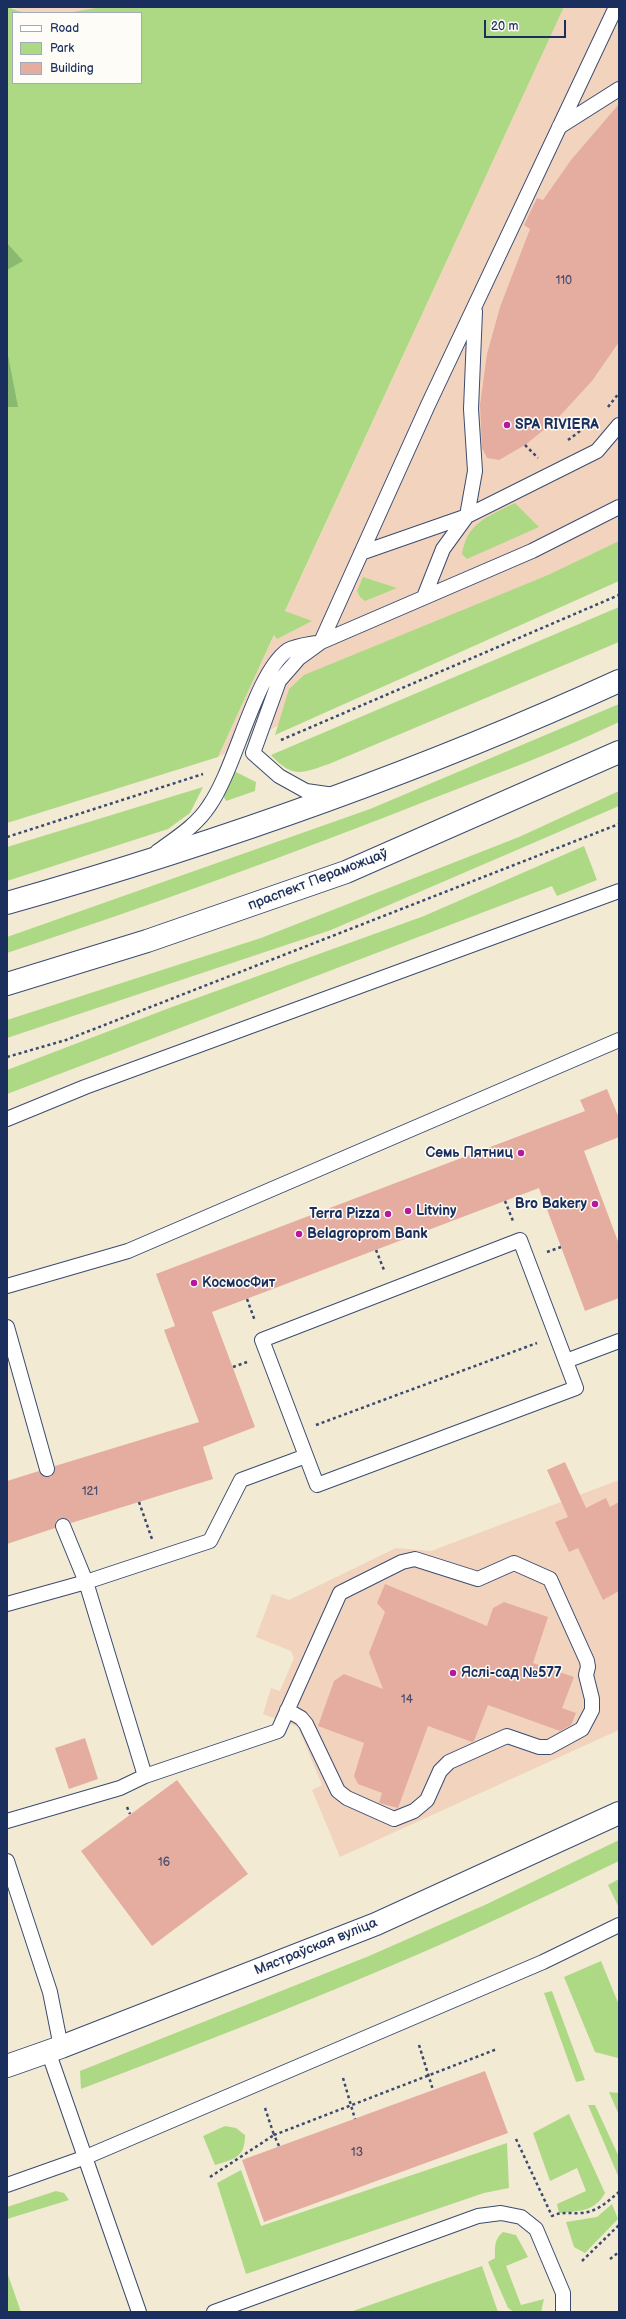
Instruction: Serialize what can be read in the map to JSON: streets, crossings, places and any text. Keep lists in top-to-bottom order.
{
  "streets": {
    "main road": ["праспект Пераможцаў", "Мястраўская вуліца"]
  },
  "places": [
    "SPA RIVIERA",
    "Семь Пятниц",
    "Bro Bakery",
    "Litviny",
    "Terra Pizza",
    "Belagroprom Bank",
    "КосмосФит",
    "Яслі-сад №577"
  ],
  "house_numbers": [
    "110",
    "121",
    "14",
    "16",
    "13"
  ],
  "legend": ["Road", "Park", "Building"],
  "scale_bar": "20 m"
}
